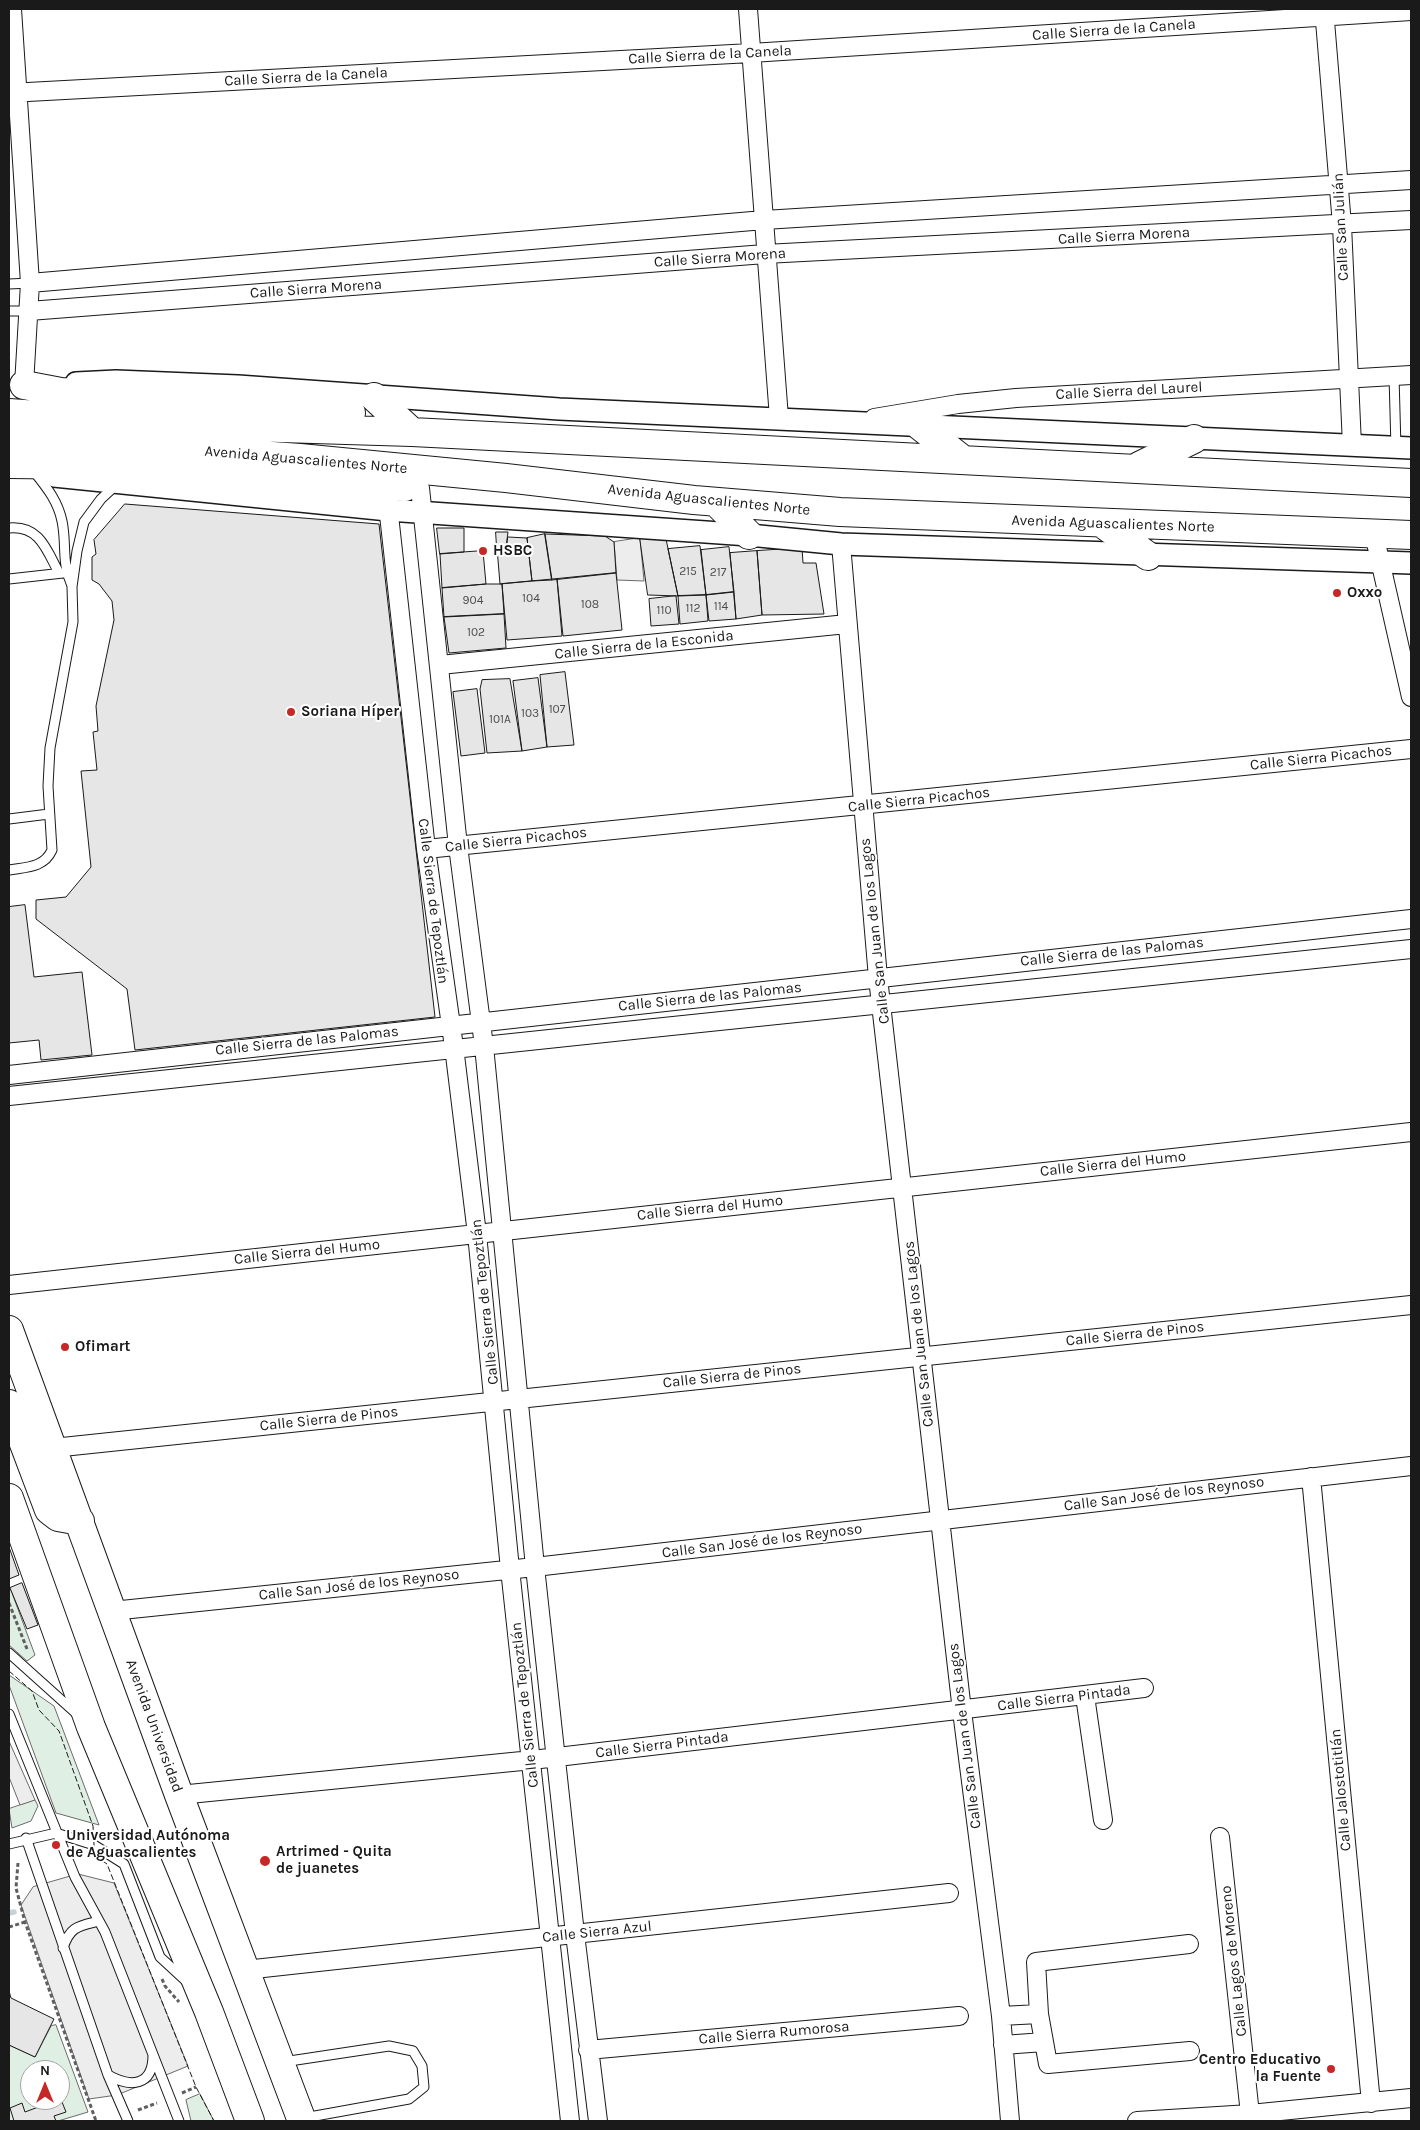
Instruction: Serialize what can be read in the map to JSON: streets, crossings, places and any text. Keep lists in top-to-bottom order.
{
  "streets": {
    "main road": ["Avenida Aguascalientes Norte", "Avenida Universidad"],
    "street": [
      "Calle Sierra de la Canela",
      "Calle San Julián",
      "Calle Sierra Morena",
      "Calle Sierra del Laurel",
      "Calle Sierra de la Esconida",
      "Calle Sierra Picachos",
      "Calle Sierra de Tepoztlán",
      "Calle San Juan de los Lagos",
      "Calle Sierra de las Palomas",
      "Calle Sierra del Humo",
      "Calle Sierra de Pinos",
      "Calle San José de los Reynoso",
      "Calle Sierra Pintada",
      "Calle Jalostotitlán",
      "Calle Sierra Azul",
      "Calle Lagos de Moreno",
      "Calle Sierra Rumorosa"
    ]
  },
  "crossings": [
    ["Calle Sierra de la Canela", "Calle San Julián"],
    ["Calle San Julián", "Calle Sierra Morena"],
    ["Calle San Julián", "Calle Sierra del Laurel"],
    ["Avenida Aguascalientes Norte", "Calle Sierra de Tepoztlán"],
    ["Avenida Aguascalientes Norte", "Calle San Juan de los Lagos"],
    ["Calle Sierra de la Esconida", "Calle Sierra de Tepoztlán"],
    ["Calle Sierra de la Esconida", "Calle San Juan de los Lagos"],
    ["Calle Sierra Picachos", "Calle Sierra de Tepoztlán"],
    ["Calle Sierra Picachos", "Calle San Juan de los Lagos"],
    ["Calle Sierra de Tepoztlán", "Calle Sierra de las Palomas"],
    ["Calle Sierra de Tepoztlán", "Calle Sierra del Humo"],
    ["Calle Sierra de Tepoztlán", "Calle Sierra de Pinos"],
    ["Calle Sierra de Tepoztlán", "Calle San José de los Reynoso"],
    ["Calle Sierra de Tepoztlán", "Calle Sierra Pintada"],
    ["Calle Sierra de Tepoztlán", "Calle Sierra Azul"],
    ["Calle Sierra de Tepoztlán", "Calle Sierra Rumorosa"],
    ["Calle San Juan de los Lagos", "Calle Sierra de las Palomas"],
    ["Calle San Juan de los Lagos", "Calle Sierra del Humo"],
    ["Calle San Juan de los Lagos", "Calle Sierra de Pinos"],
    ["Calle San Juan de los Lagos", "Calle San José de los Reynoso"],
    ["Calle San Juan de los Lagos", "Calle Sierra Pintada"],
    ["Calle Sierra de Pinos", "Avenida Universidad"],
    ["Calle San José de los Reynoso", "Avenida Universidad"],
    ["Calle San José de los Reynoso", "Calle Jalostotitlán"],
    ["Calle Sierra Pintada", "Avenida Universidad"],
    ["Avenida Universidad", "Calle Sierra Azul"]
  ],
  "places": [
    "HSBC",
    "Oxxo",
    "Soriana Híper",
    "Ofimart",
    "Universidad Autónoma de Aguascalientes",
    "Artrimed - Quita de juanetes",
    "Centro Educativo la Fuente"
  ],
  "house_numbers": [
    "215",
    "217",
    "104",
    "904",
    "108",
    "114",
    "112",
    "110",
    "102",
    "107",
    "103",
    "101A"
  ],
  "north": "top"
}
